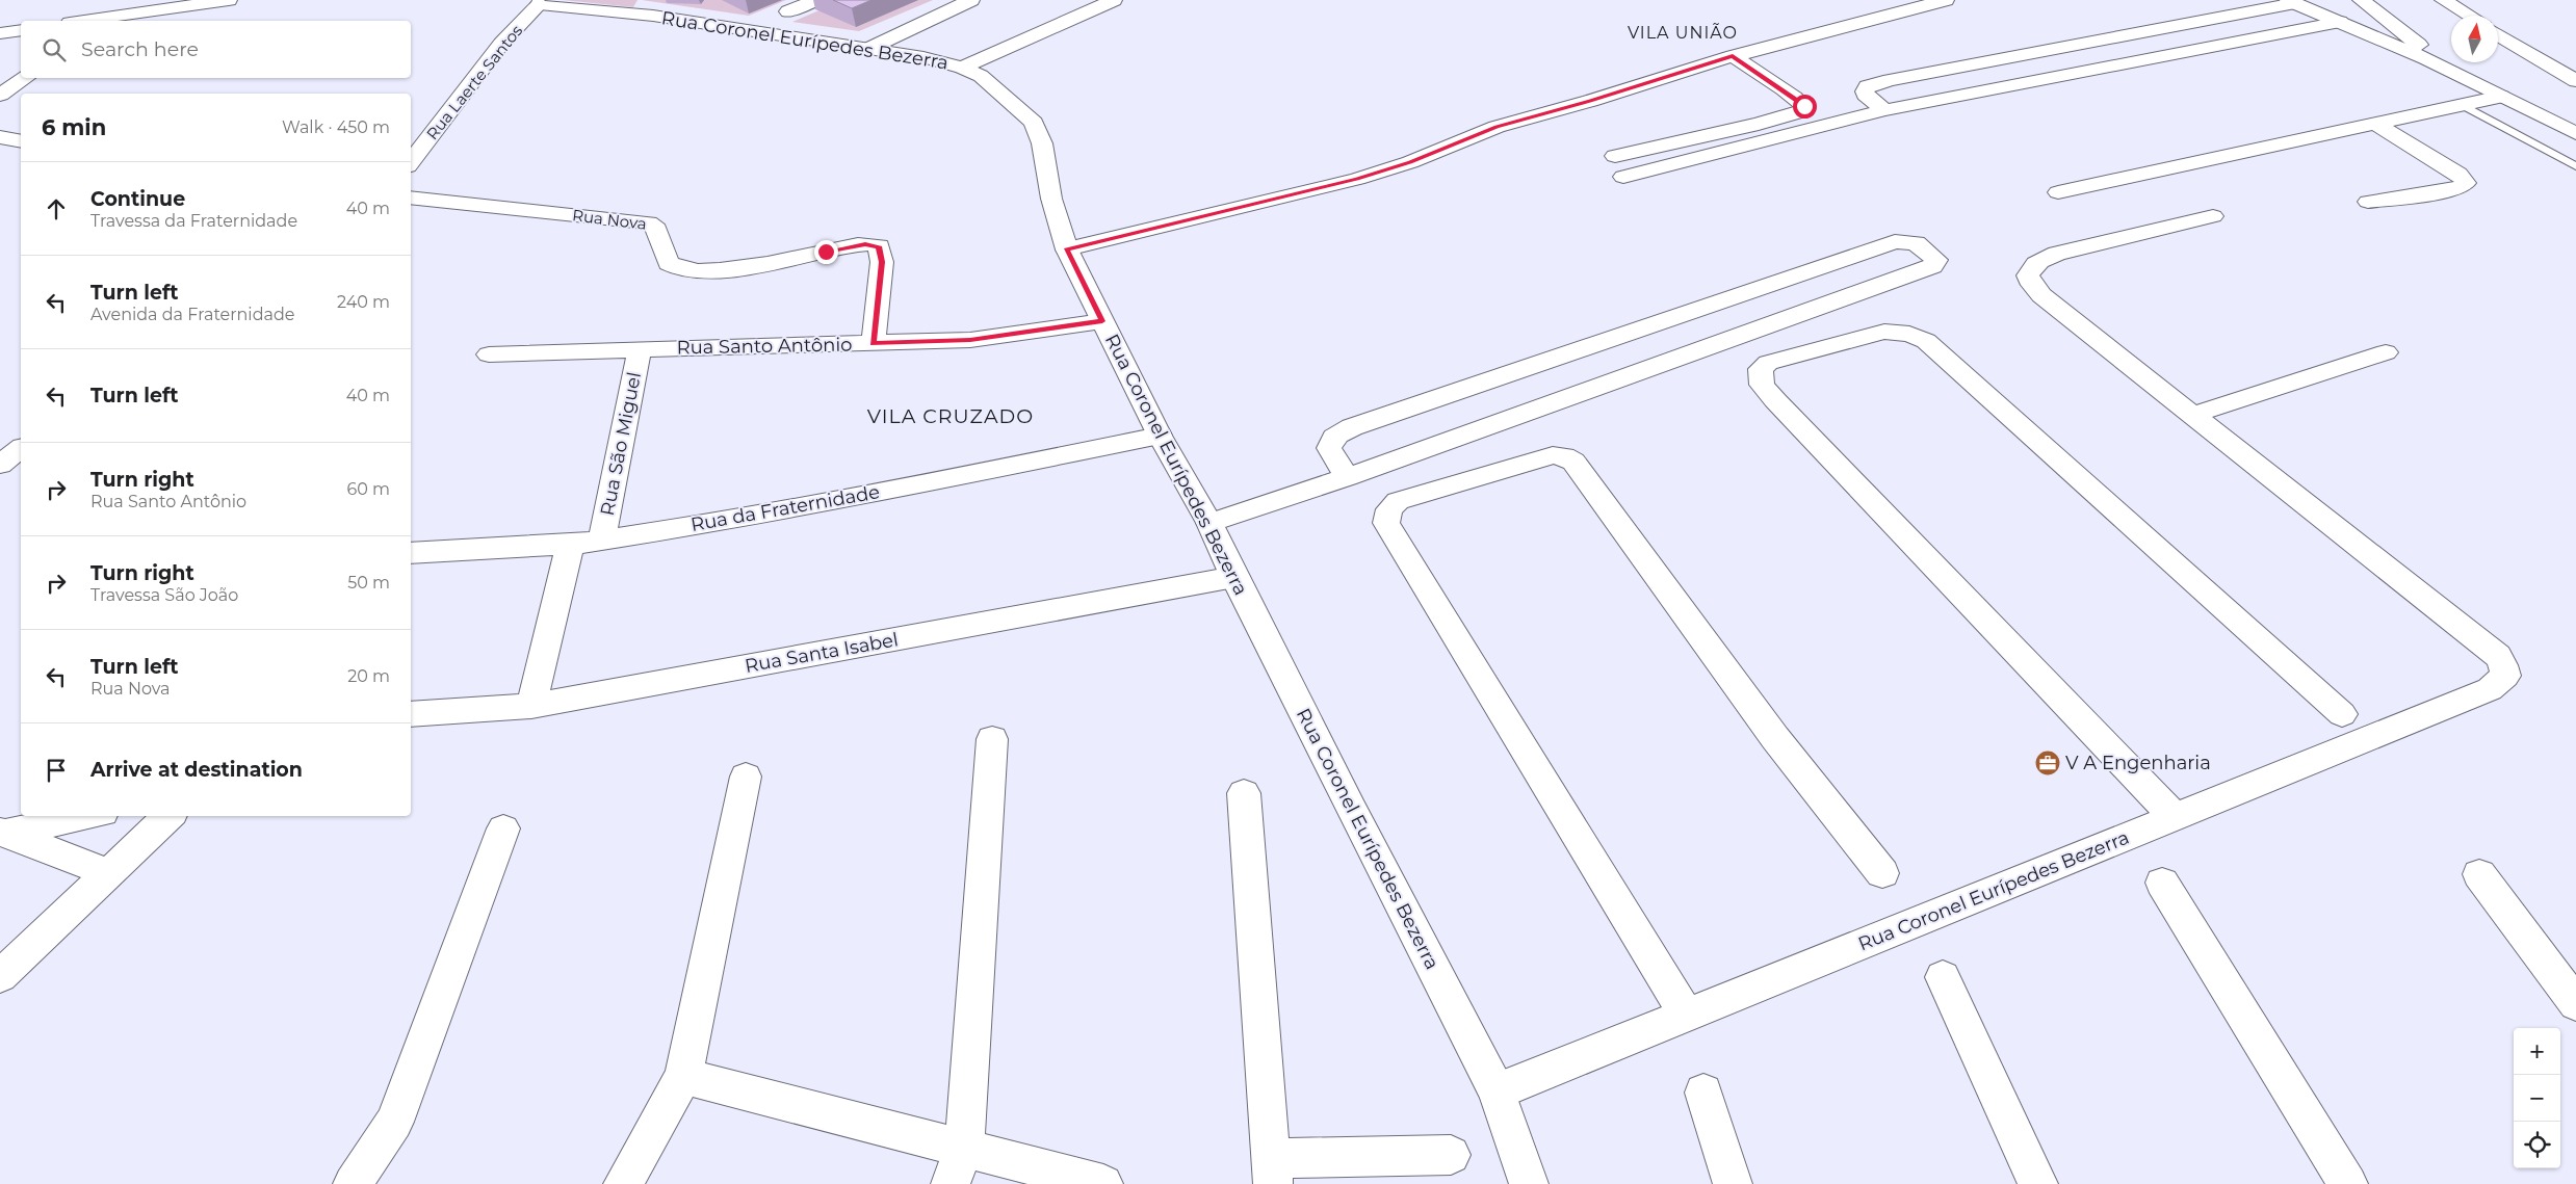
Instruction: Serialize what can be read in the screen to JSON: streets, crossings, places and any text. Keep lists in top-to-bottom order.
{
  "streets": {
    "street": [
      "Rua Coronel Eurípedes Bezerra",
      "Rua Laerte Santos",
      "Rua Nova",
      "Rua Santo Antônio",
      "Rua São Miguel",
      "Rua da Fraternidade",
      "Rua Santa Isabel"
    ]
  },
  "crossings": [
    ["Rua Coronel Eurípedes Bezerra", "Rua Laerte Santos"],
    ["Rua Coronel Eurípedes Bezerra", "Rua Santo Antônio"],
    ["Rua Coronel Eurípedes Bezerra", "Rua da Fraternidade"],
    ["Rua Coronel Eurípedes Bezerra", "Rua Santa Isabel"],
    ["Rua Nova", "Rua Santo Antônio"],
    ["Rua Santo Antônio", "Rua São Miguel"],
    ["Rua São Miguel", "Rua da Fraternidade"]
  ],
  "districts": ["VILA UNIÃO", "VILA CRUZADO"],
  "places": {
    "office": ["V A Engenharia"]
  },
  "north": "top",
  "page": {
    "search": "Search here",
    "heading": ["6 min", "Walk · 450 m"],
    "list": [
      ["Continue", "Travessa da Fraternidade", "40 m"],
      ["Turn left", "Avenida da Fraternidade", "240 m"],
      ["Turn left", "40 m"],
      ["Turn right", "Rua Santo Antônio", "60 m"],
      ["Turn right", "Travessa São João", "50 m"],
      ["Turn left", "Rua Nova", "20 m"],
      "Arrive at destination"
    ],
    "map_buttons": ["+", "−"]
  }
}
